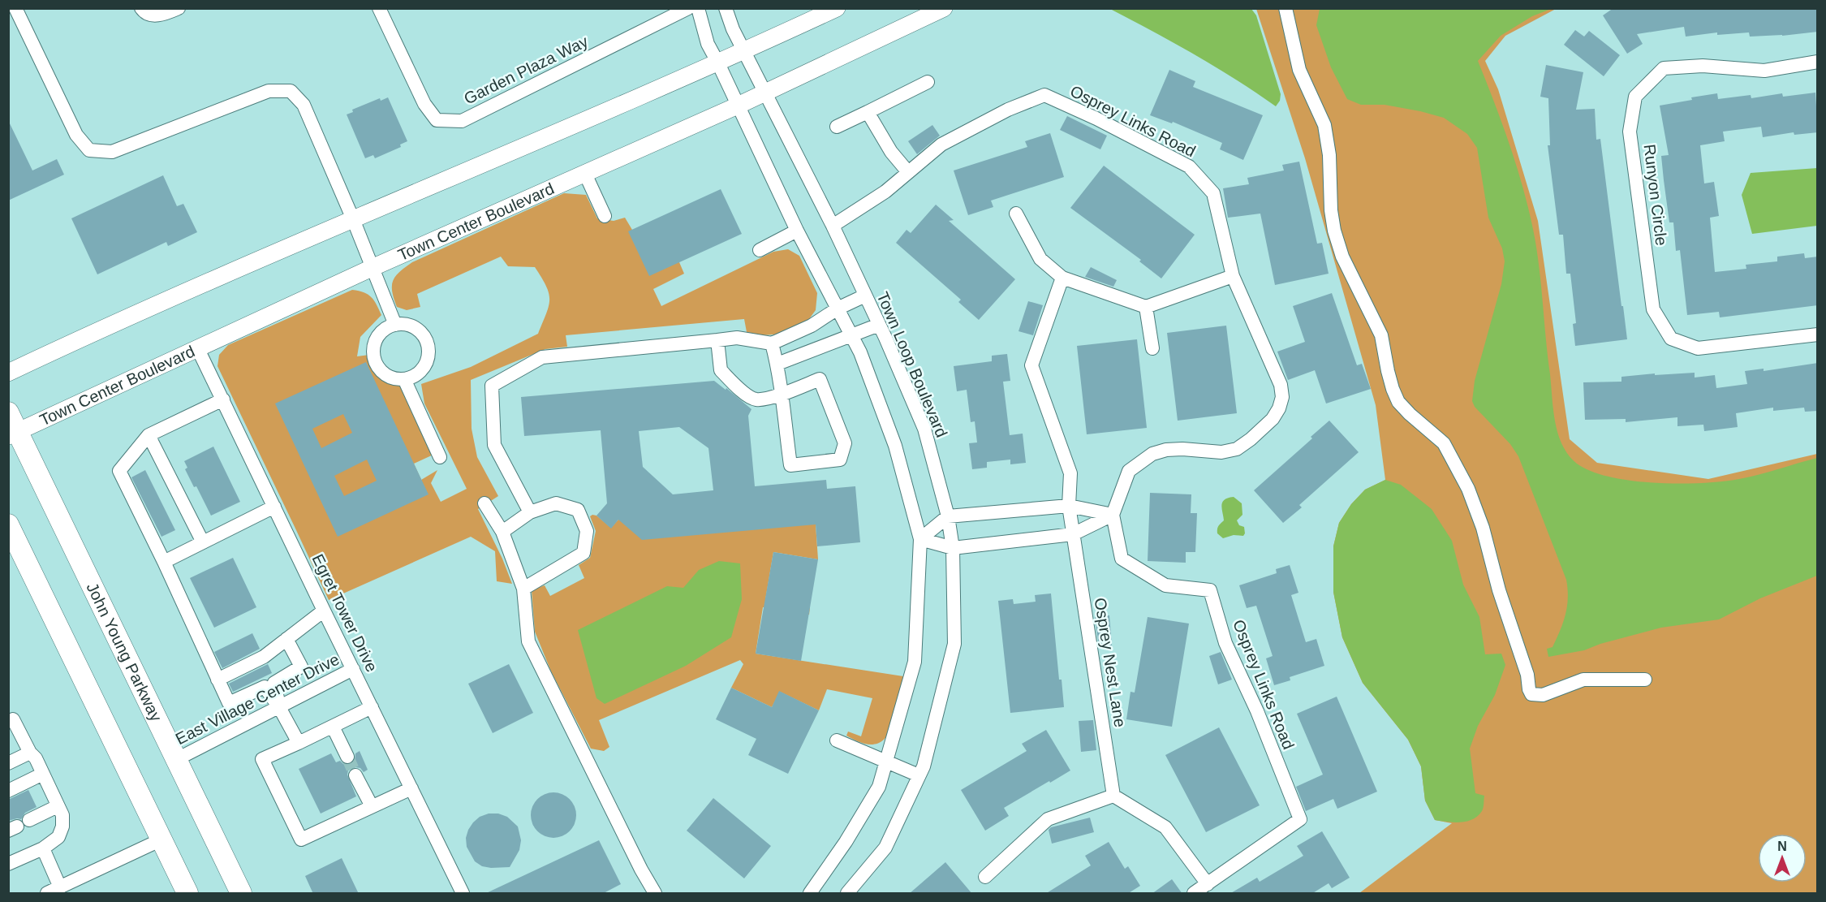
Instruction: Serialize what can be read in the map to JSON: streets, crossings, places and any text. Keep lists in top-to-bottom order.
{
  "streets": {
    "highway": ["John Young Parkway"],
    "main road": ["Town Center Boulevard"],
    "street": [
      "Garden Plaza Way",
      "Osprey Links Road",
      "Runyon Circle",
      "Town Loop Boulevard",
      "Egret Tower Drive",
      "Osprey Nest Lane",
      "East Village Center Drive"
    ]
  },
  "crossings": [
    ["Osprey Links Road", "Town Loop Boulevard"],
    ["Town Center Boulevard", "Town Loop Boulevard"],
    ["Town Center Boulevard", "Egret Tower Drive"],
    ["Town Center Boulevard", "John Young Parkway"],
    ["Egret Tower Drive", "East Village Center Drive"],
    ["John Young Parkway", "East Village Center Drive"]
  ],
  "north": "top"
}
